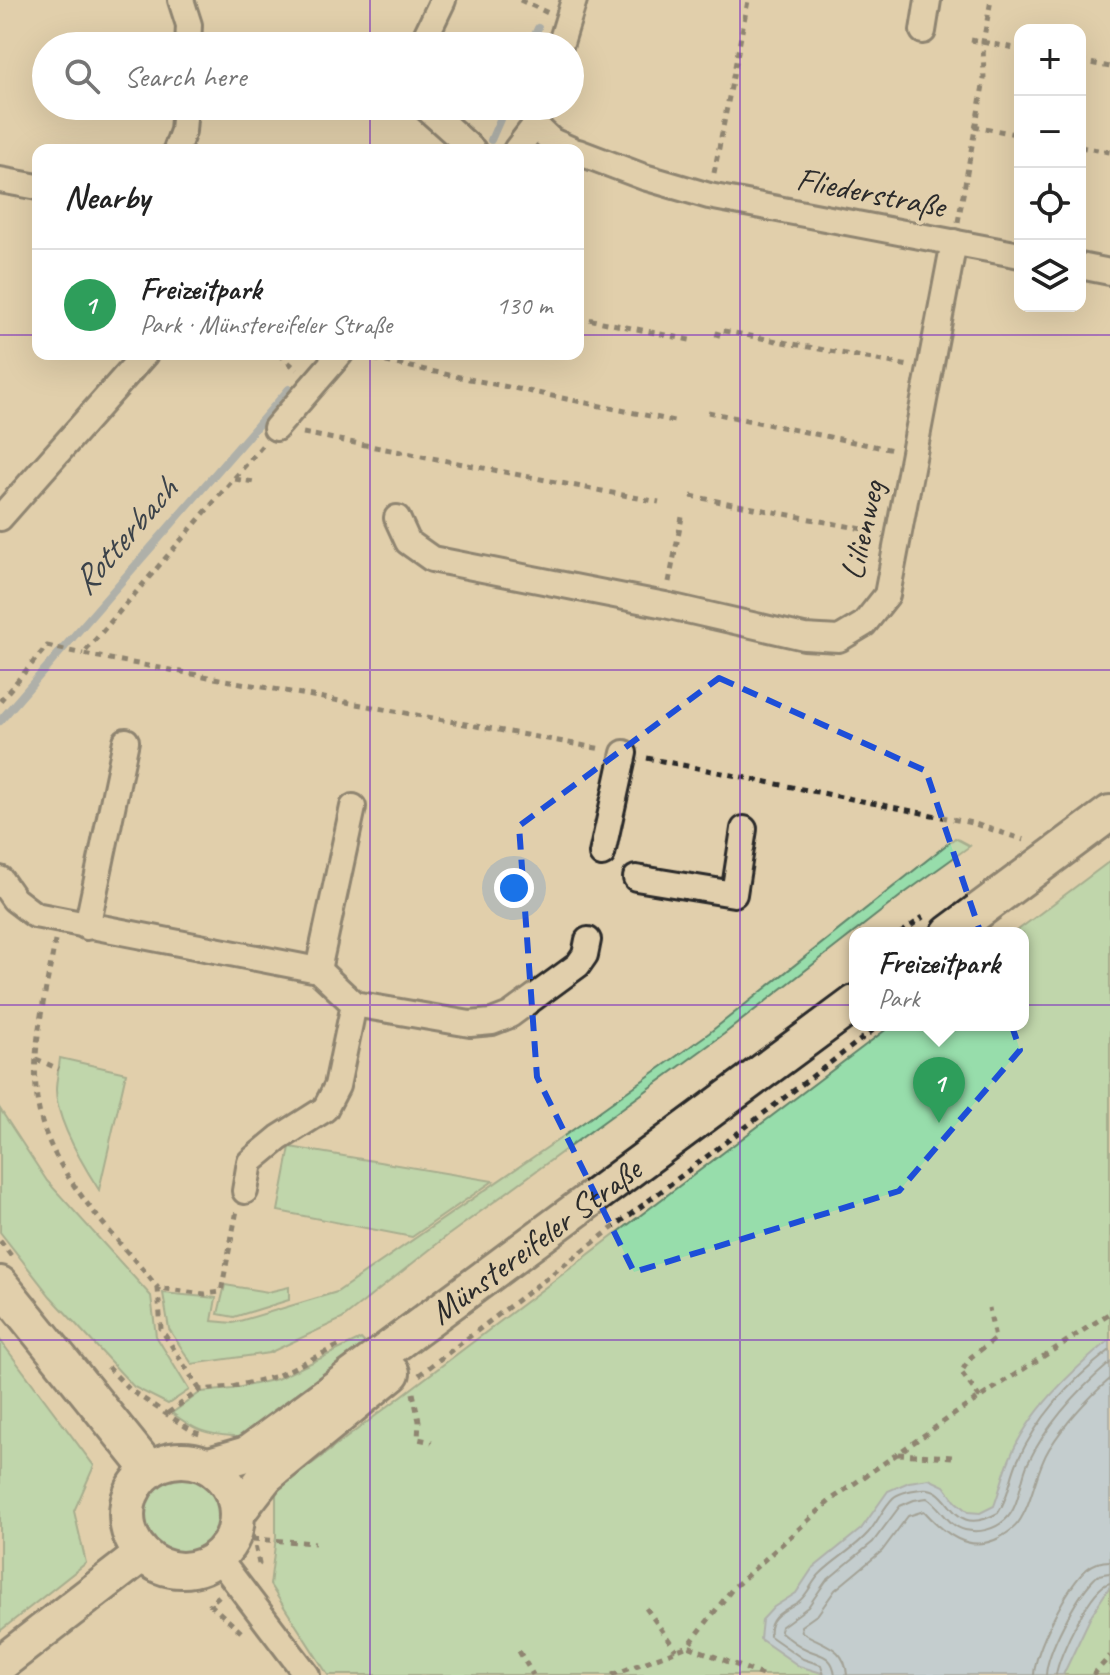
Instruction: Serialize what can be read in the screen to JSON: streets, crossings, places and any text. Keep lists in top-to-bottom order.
{
  "streets": {
    "main road": ["Münstereifeler Straße"],
    "street": ["Fliederstraße", "Lilienweg"]
  },
  "crossings": [
    ["Fliederstraße", "Lilienweg"]
  ],
  "water": ["Rotterbach"],
  "page": {
    "map_buttons": ["+", "−"],
    "search": "Search here",
    "heading": "Nearby",
    "list": [
      {
        "mark": "1",
        "name": "Freizeitpark",
        "note": "Park · Münstereifeler Straße",
        "value": "130 m"
      }
    ],
    "popup": ["Freizeitpark", "Park"],
    "pins": "1"
  }
}
